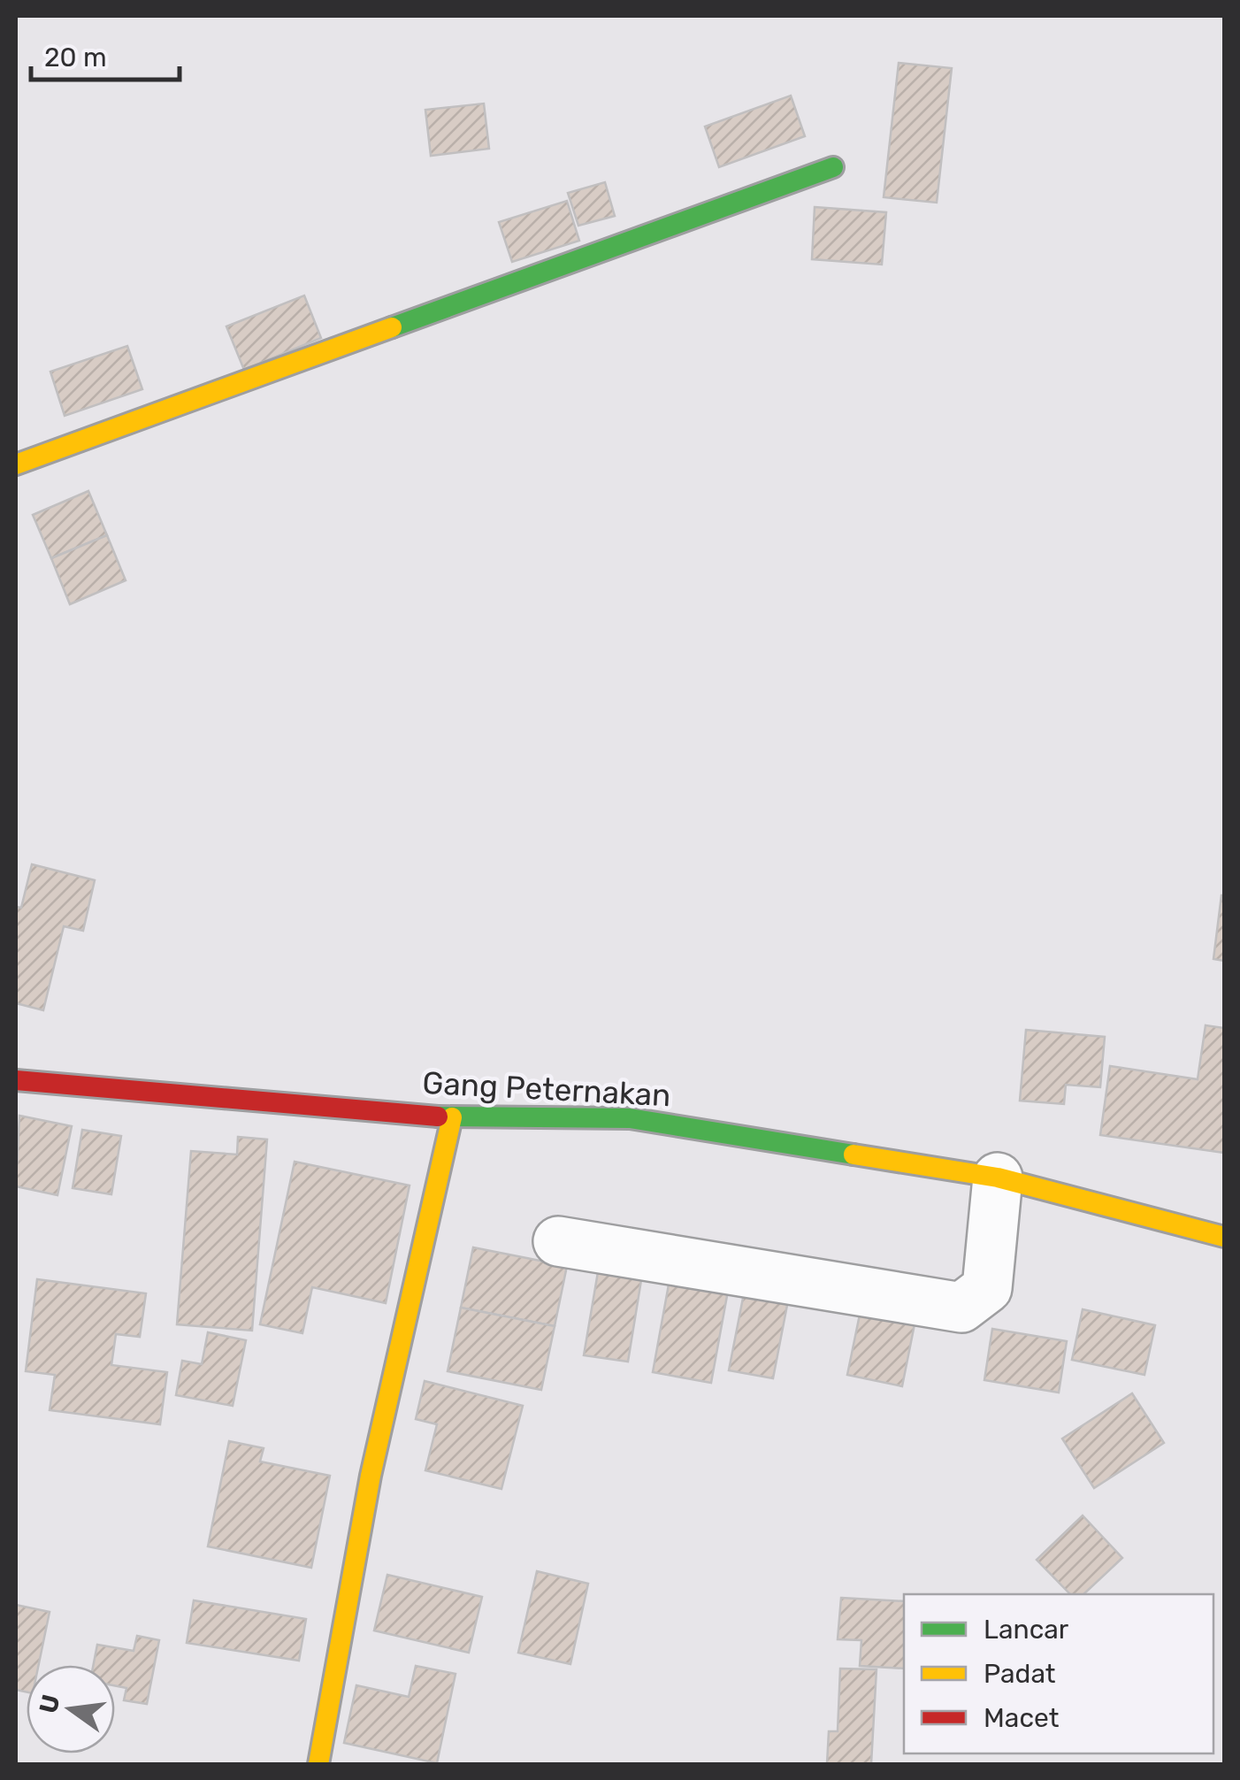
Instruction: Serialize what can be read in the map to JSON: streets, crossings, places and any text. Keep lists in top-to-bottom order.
{
  "streets": {
    "street": ["Gang Peternakan"]
  },
  "legend": ["Lancar", "Padat", "Macet"],
  "scale_bar": "20 m",
  "north": "left"
}
